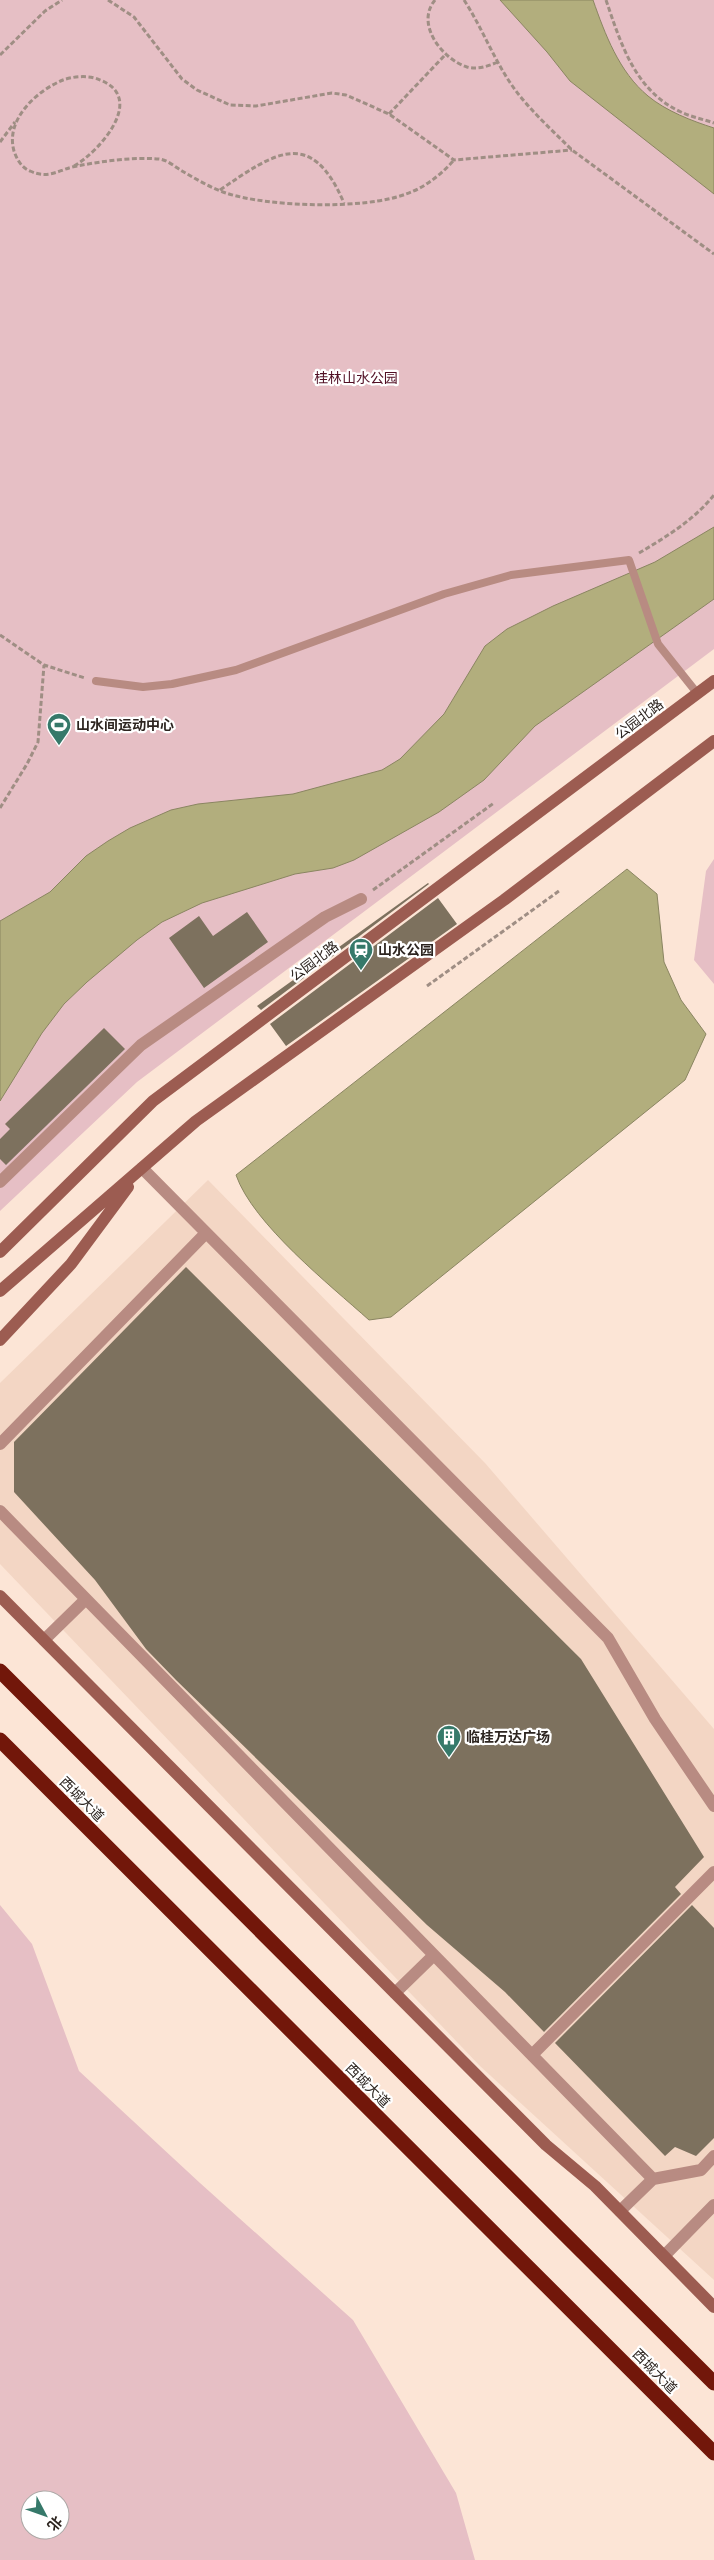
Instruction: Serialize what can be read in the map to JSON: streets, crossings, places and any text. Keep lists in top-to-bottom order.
{
  "streets": {
    "highway": ["西城大道"],
    "main road": ["公园北路"]
  },
  "parks": ["桂林山水公园"],
  "places": {
    "sports": ["山水间运动中心"],
    "station": ["山水公园"],
    "building": ["临桂万达广场"]
  },
  "north": "bottom right"
}
